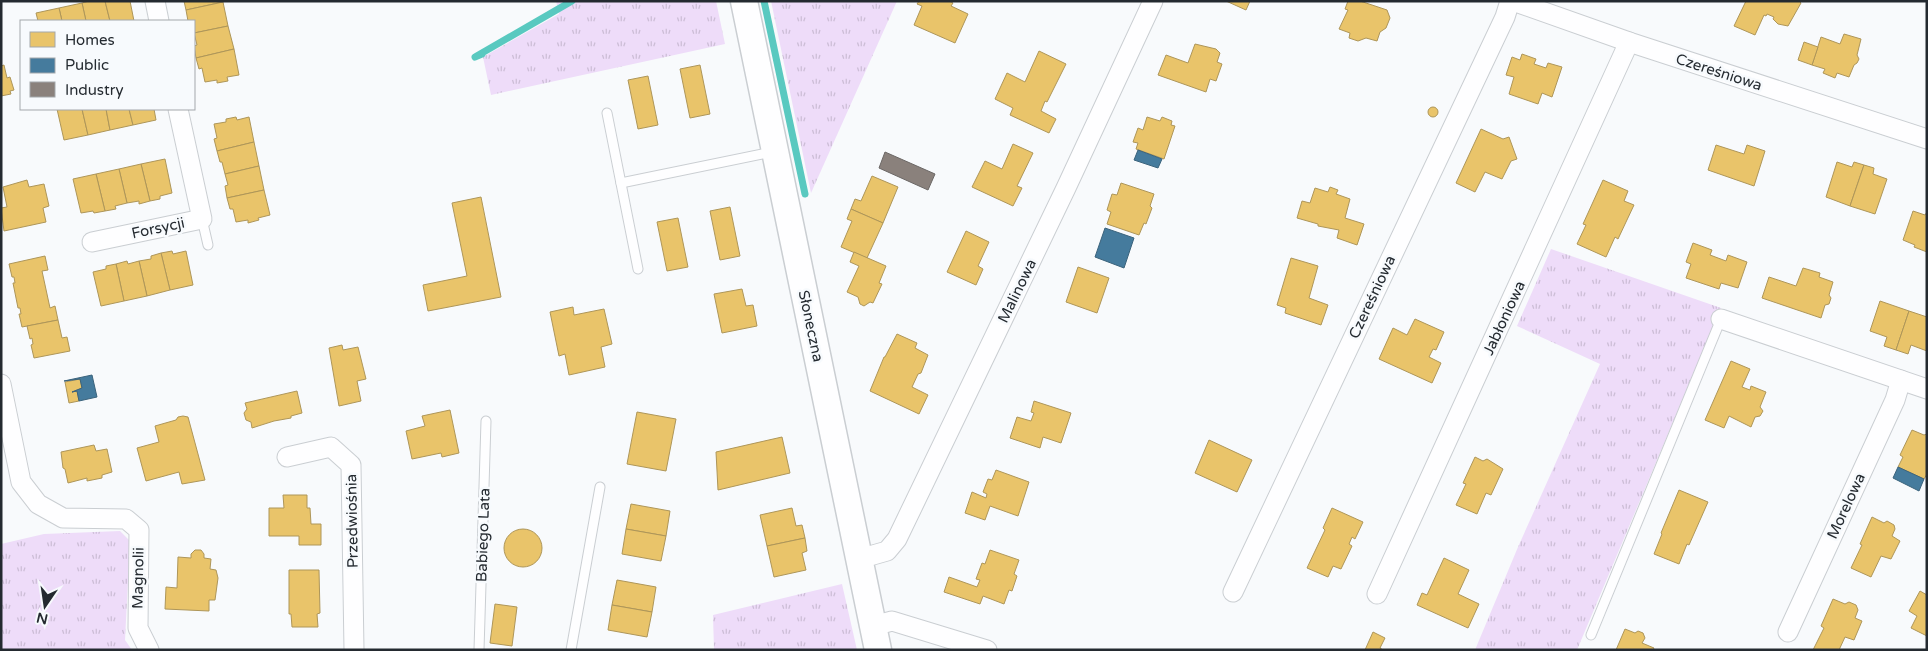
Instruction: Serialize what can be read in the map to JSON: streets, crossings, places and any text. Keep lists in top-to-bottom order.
{
  "streets": {
    "street": [
      "Czereśniowa",
      "Forsycji",
      "Malinowa",
      "Jabłoniowa",
      "Słoneczna",
      "Morelowa",
      "Przedwiośnia",
      "Magnolii"
    ],
    "lane": ["Babiego Lata"]
  },
  "crossings": [
    ["Czereśniowa", "Jabłoniowa"],
    ["Malinowa", "Słoneczna"]
  ],
  "legend": ["Homes", "Public", "Industry"],
  "north": "bottom"
}
